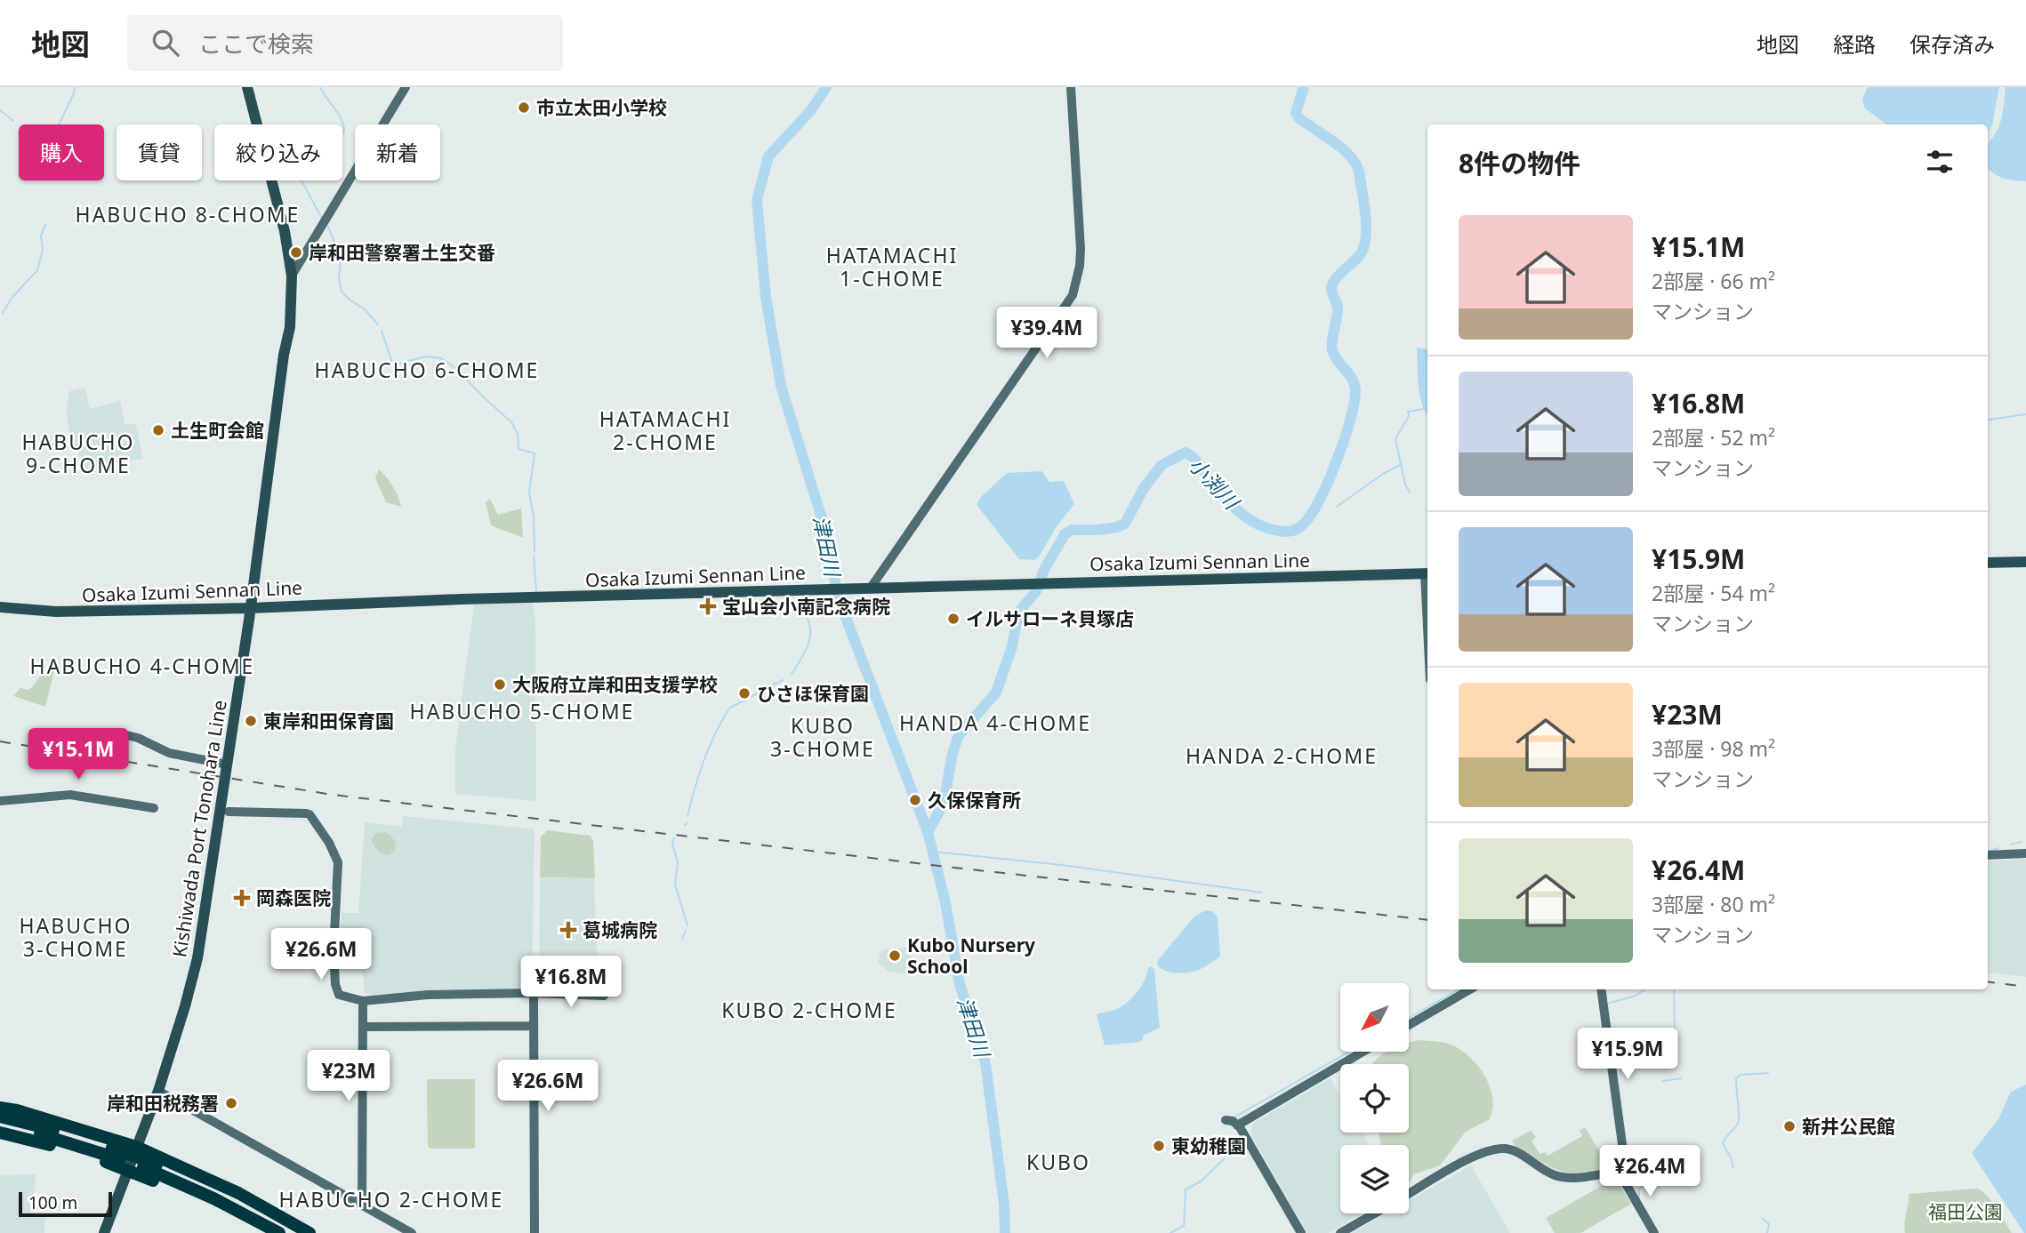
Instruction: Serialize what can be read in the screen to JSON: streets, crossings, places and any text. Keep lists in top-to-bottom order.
{
  "streets": {
    "main road": ["Osaka Izumi Sennan Line", "Kishiwada Port Tonohara Line"]
  },
  "crossings": [
    ["Osaka Izumi Sennan Line", "Kishiwada Port Tonohara Line"]
  ],
  "districts": [
    "HABUCHO 8-CHOME",
    "HATAMACHI 1-CHOME",
    "HABUCHO 6-CHOME",
    "HATAMACHI 2-CHOME",
    "HABUCHO 9-CHOME",
    "HABUCHO 4-CHOME",
    "HABUCHO 5-CHOME",
    "HANDA 4-CHOME",
    "KUBO 3-CHOME",
    "HANDA 2-CHOME",
    "HABUCHO 3-CHOME",
    "KUBO 2-CHOME",
    "KUBO",
    "HABUCHO 2-CHOME"
  ],
  "water": ["小渕川", "津田川"],
  "parks": ["福田公園"],
  "places": {
    "other": [
      "市立太田小学校",
      "岸和田警察署土生交番",
      "土生町会館",
      "イルサローネ貝塚店",
      "大阪府立岸和田支援学校",
      "ひさほ保育園",
      "東岸和田保育園",
      "久保保育所",
      "Kubo Nursery School",
      "岸和田税務署",
      "新井公民館",
      "東幼稚園"
    ],
    "health": ["宝山会小南記念病院", "岡森医院", "葛城病院"]
  },
  "scale_bar": "100 m",
  "north": "bottom left",
  "page": {
    "header": "地図",
    "search": "ここで検索",
    "nav": ["地図", "経路", "保存済み"],
    "chip": [
      "購入",
      "賃貸",
      "絞り込み",
      "新着"
    ],
    "heading": "8件の物件",
    "list": [
      {
        "name": "¥15.1M",
        "note": "2部屋 · 66 m² · マンション"
      },
      {
        "name": "¥16.8M",
        "note": "2部屋 · 52 m² · マンション"
      },
      {
        "name": "¥15.9M",
        "note": "2部屋 · 54 m² · マンション"
      },
      {
        "name": "¥23M",
        "note": "3部屋 · 98 m² · マンション"
      },
      {
        "name": "¥26.4M",
        "note": "3部屋 · 80 m² · マンション"
      }
    ],
    "price": [
      "¥39.4M",
      "¥15.1M",
      "¥26.6M",
      "¥16.8M",
      "¥15.9M",
      "¥23M",
      "¥26.6M",
      "¥26.4M"
    ],
    "scale": "100 m"
  }
}
